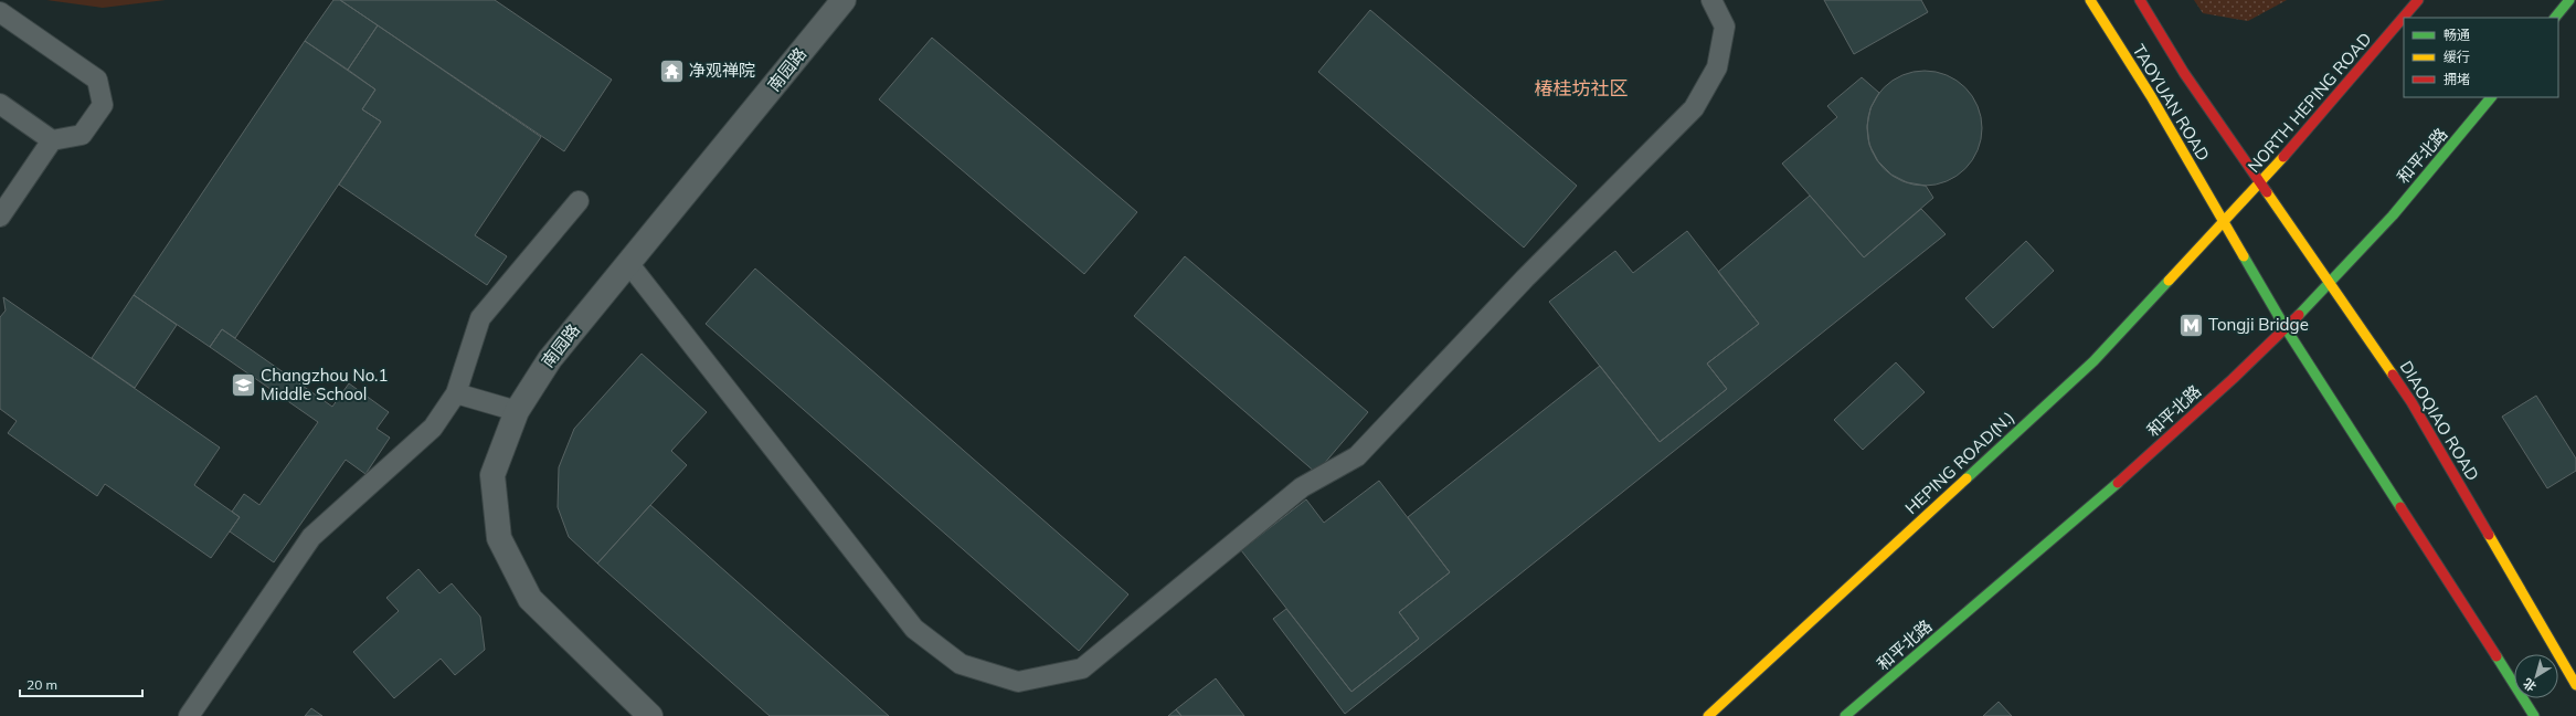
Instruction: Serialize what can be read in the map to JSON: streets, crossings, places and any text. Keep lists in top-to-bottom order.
{
  "streets": {
    "main road": [
      "TAOYUAN ROAD",
      "NORTH HEPING ROAD",
      "和平北路",
      "DIAOQIAO ROAD",
      "HEPING ROAD(N.)"
    ],
    "street": ["南园路"]
  },
  "crossings": [
    ["TAOYUAN ROAD", "NORTH HEPING ROAD"],
    ["TAOYUAN ROAD", "DIAOQIAO ROAD"],
    ["TAOYUAN ROAD", "HEPING ROAD(N.)"],
    ["NORTH HEPING ROAD", "DIAOQIAO ROAD"],
    ["NORTH HEPING ROAD", "HEPING ROAD(N.)"],
    ["和平北路", "DIAOQIAO ROAD"]
  ],
  "districts": ["椿桂坊社区"],
  "places": {
    "temple": ["净观禅院"],
    "metro station": ["Tongji Bridge"],
    "school or university": ["Changzhou No.1 Middle School"]
  },
  "legend": ["畅通", "缓行", "拥堵"],
  "scale_bar": "20 m",
  "north": "bottom left"
}
